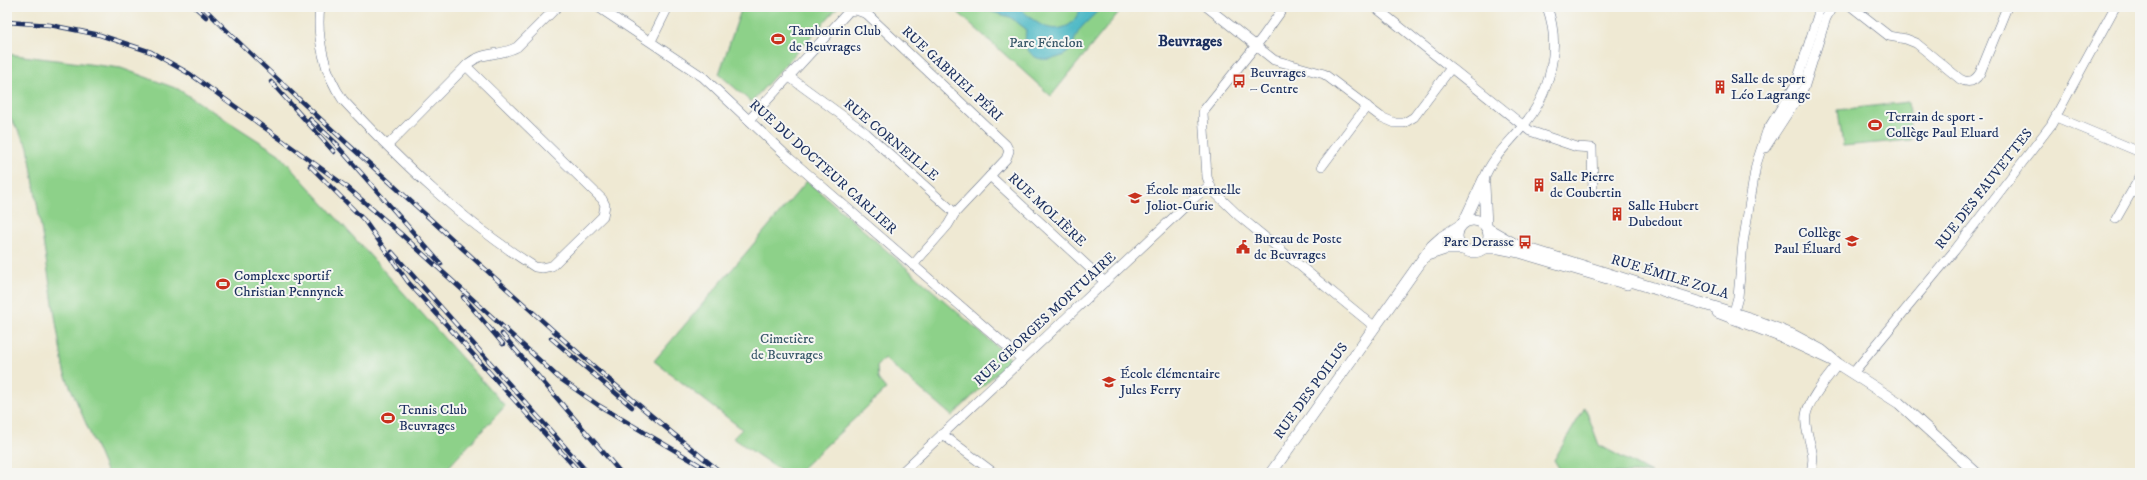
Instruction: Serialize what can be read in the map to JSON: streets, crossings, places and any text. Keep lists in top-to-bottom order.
{
  "streets": {
    "street": [
      "RUE GABRIEL PÉRI",
      "RUE CORNEILLE",
      "RUE DU DOCTEUR CARLIER",
      "RUE DES FAUVETTES",
      "RUE MOLIÈRE",
      "RUE ÉMILE ZOLA",
      "RUE GEORGES MORTUAIRE",
      "RUE DES POILUS"
    ]
  },
  "crossings": [
    ["RUE GABRIEL PÉRI", "RUE CORNEILLE"],
    ["RUE GABRIEL PÉRI", "RUE DU DOCTEUR CARLIER"],
    ["RUE GABRIEL PÉRI", "RUE MOLIÈRE"],
    ["RUE CORNEILLE", "RUE MOLIÈRE"],
    ["RUE DU DOCTEUR CARLIER", "RUE MOLIÈRE"],
    ["RUE DU DOCTEUR CARLIER", "RUE GEORGES MORTUAIRE"],
    ["RUE DES FAUVETTES", "RUE ÉMILE ZOLA"],
    ["RUE MOLIÈRE", "RUE GEORGES MORTUAIRE"],
    ["RUE ÉMILE ZOLA", "RUE DES POILUS"]
  ],
  "districts": ["Beuvrages"],
  "parks": ["Parc Fénelon", "Cimetière de Beuvrages"],
  "places": {
    "sports": [
      "Tambourin Club de Beuvrages",
      "Terrain de sport - Collège Paul Eluard",
      "Complexe sportif Christian Pennynck",
      "Tennis Club Beuvrages"
    ],
    "bus stop": ["Beuvrages – Centre", "Parc Derasse"],
    "building": ["Salle de sport Léo Lagrange", "Salle Pierre de Coubertin", "Salle Hubert Dubedout"],
    "school or university": ["École maternelle Joliot-Curie", "Collège Paul Éluard", "École élémentaire Jules Ferry"],
    "public building": ["Bureau de Poste de Beuvrages"]
  }
}
